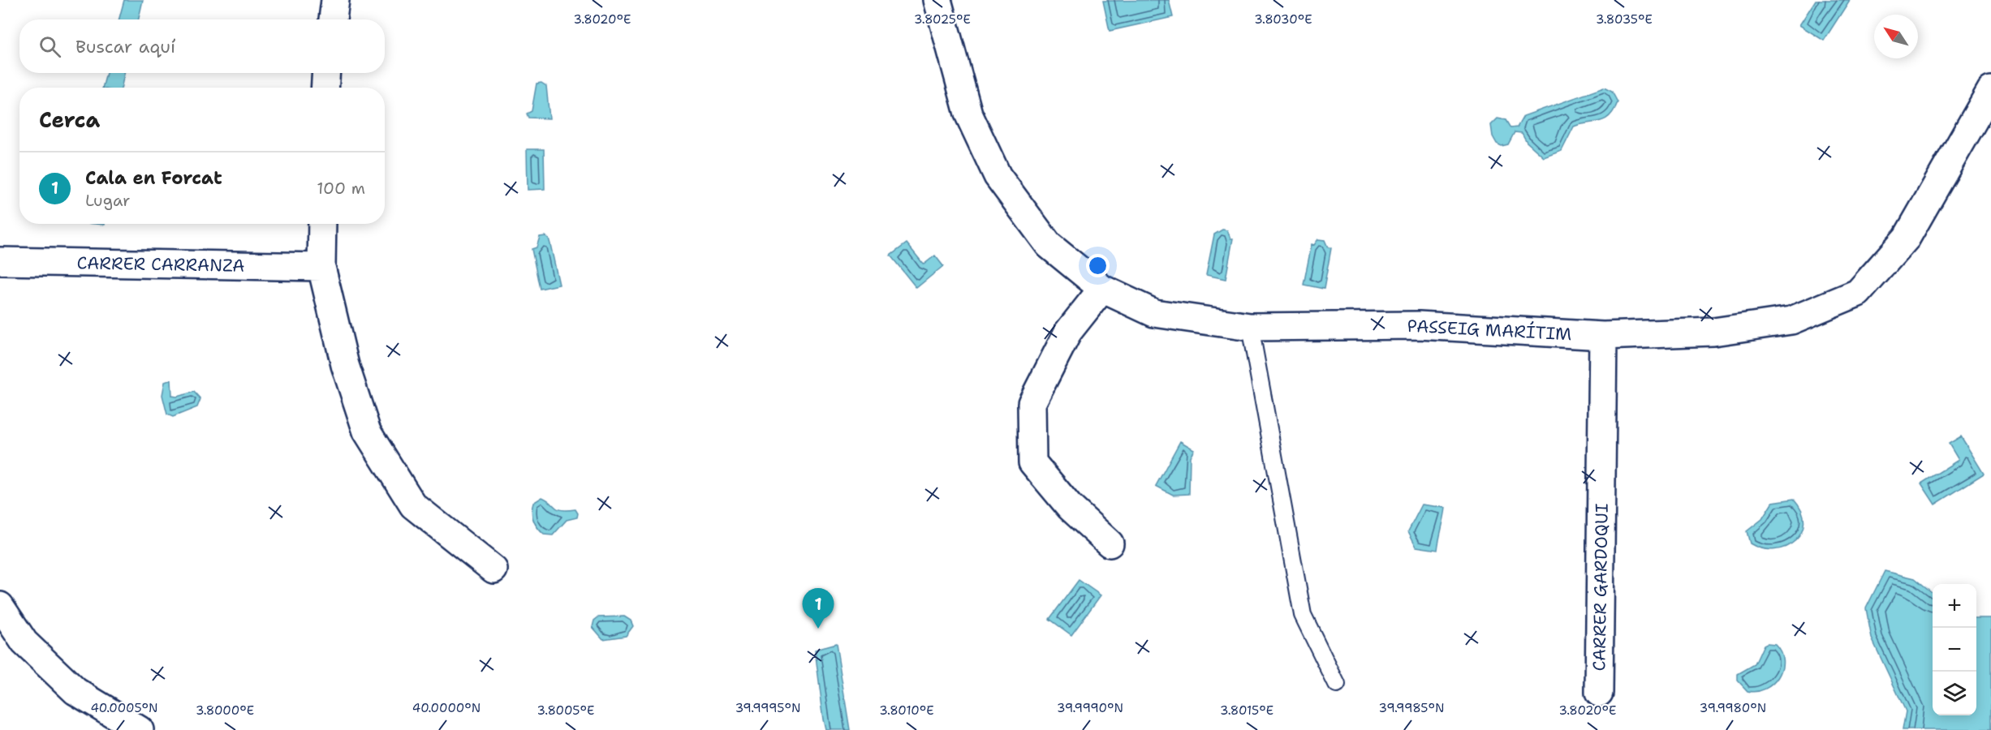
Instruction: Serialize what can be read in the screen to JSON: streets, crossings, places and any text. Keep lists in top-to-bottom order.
{
  "streets": {
    "street": ["CARRER CARRANZA", "PASSEIG MARÍTIM", "CARRER GARDOQUI"]
  },
  "crossings": [
    ["PASSEIG MARÍTIM", "CARRER GARDOQUI"]
  ],
  "north": "top left",
  "page": {
    "search": "Buscar aquí",
    "heading": "Cerca",
    "list": [
      {
        "mark": "1",
        "name": "Cala en Forcat",
        "note": "Lugar",
        "value": "100 m"
      }
    ],
    "map_buttons": ["+", "−"],
    "pins": "1"
  },
  "coordinates": [
    "3.8020°E",
    "3.8025°E",
    "3.8030°E",
    "3.8035°E",
    "40.0005°N",
    "40.0000°N",
    "39.9995°N",
    "39.9990°N",
    "39.9985°N",
    "39.9980°N",
    "3.8000°E",
    "3.8005°E",
    "3.8010°E",
    "3.8015°E"
  ]
}
